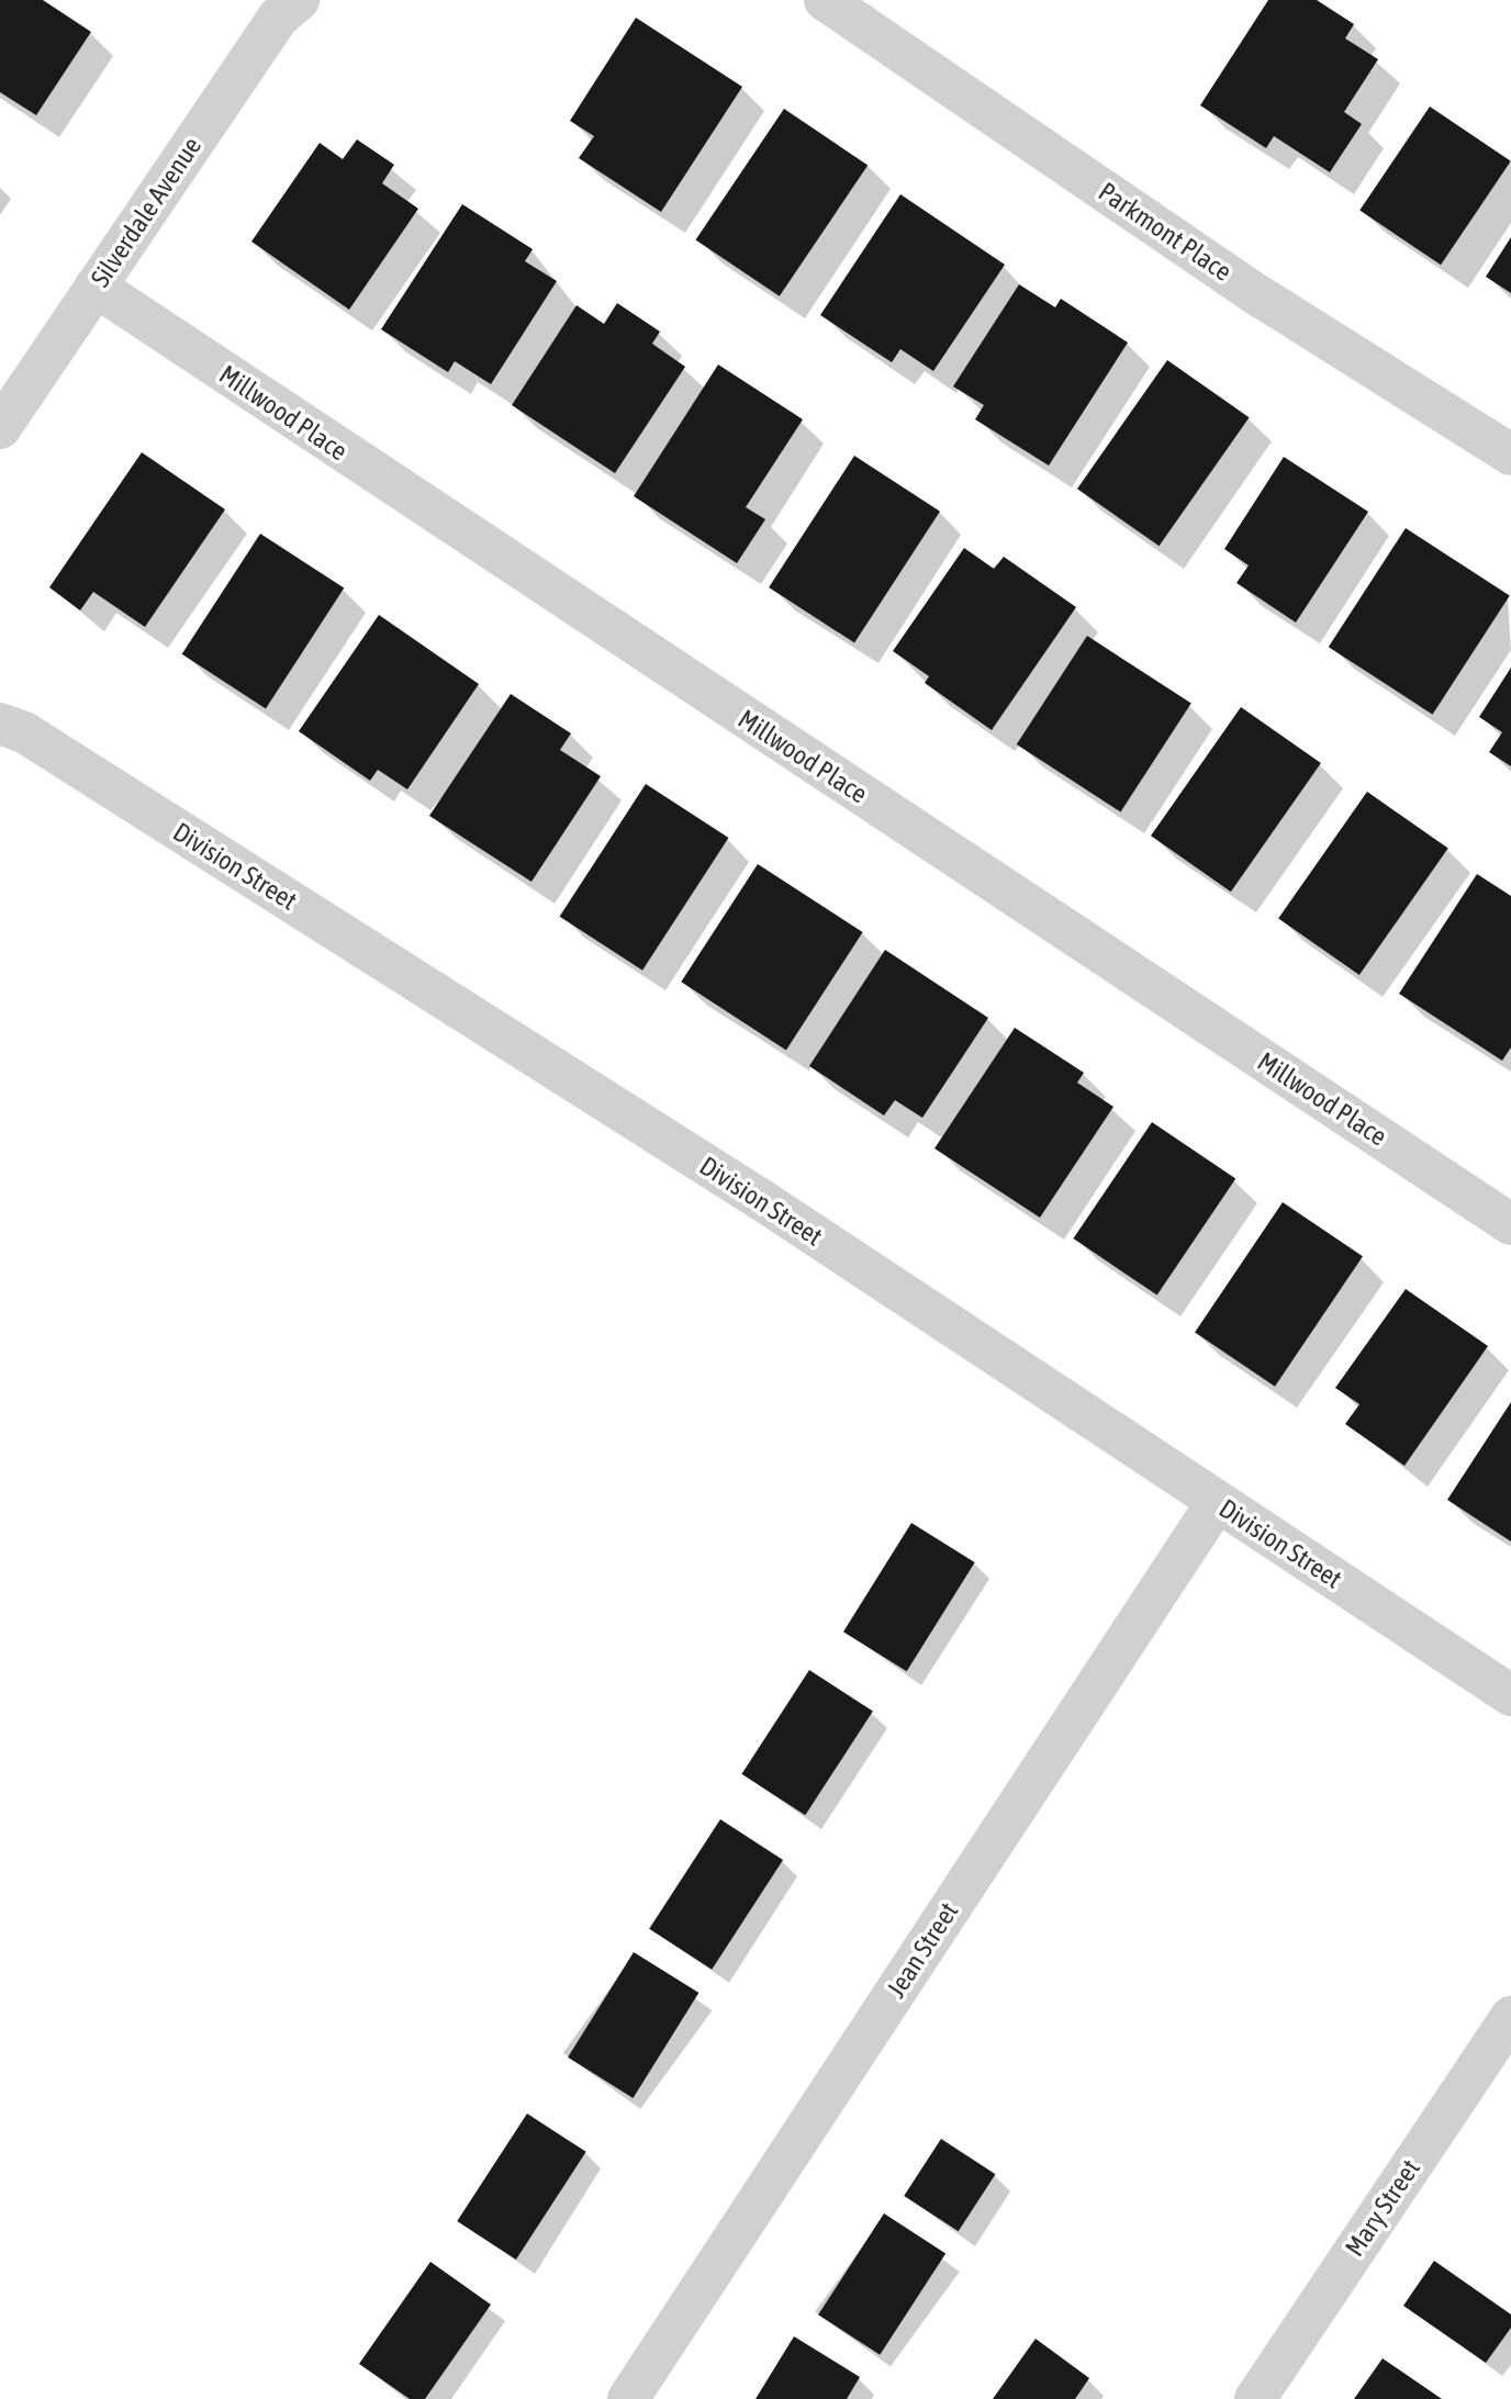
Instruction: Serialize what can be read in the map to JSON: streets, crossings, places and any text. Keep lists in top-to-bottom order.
{
  "streets": {
    "street": [
      "Silverdale Avenue",
      "Parkmont Place",
      "Millwood Place",
      "Division Street",
      "Jean Street",
      "Mary Street"
    ]
  },
  "crossings": [
    ["Silverdale Avenue", "Millwood Place"],
    ["Division Street", "Jean Street"]
  ]
}
